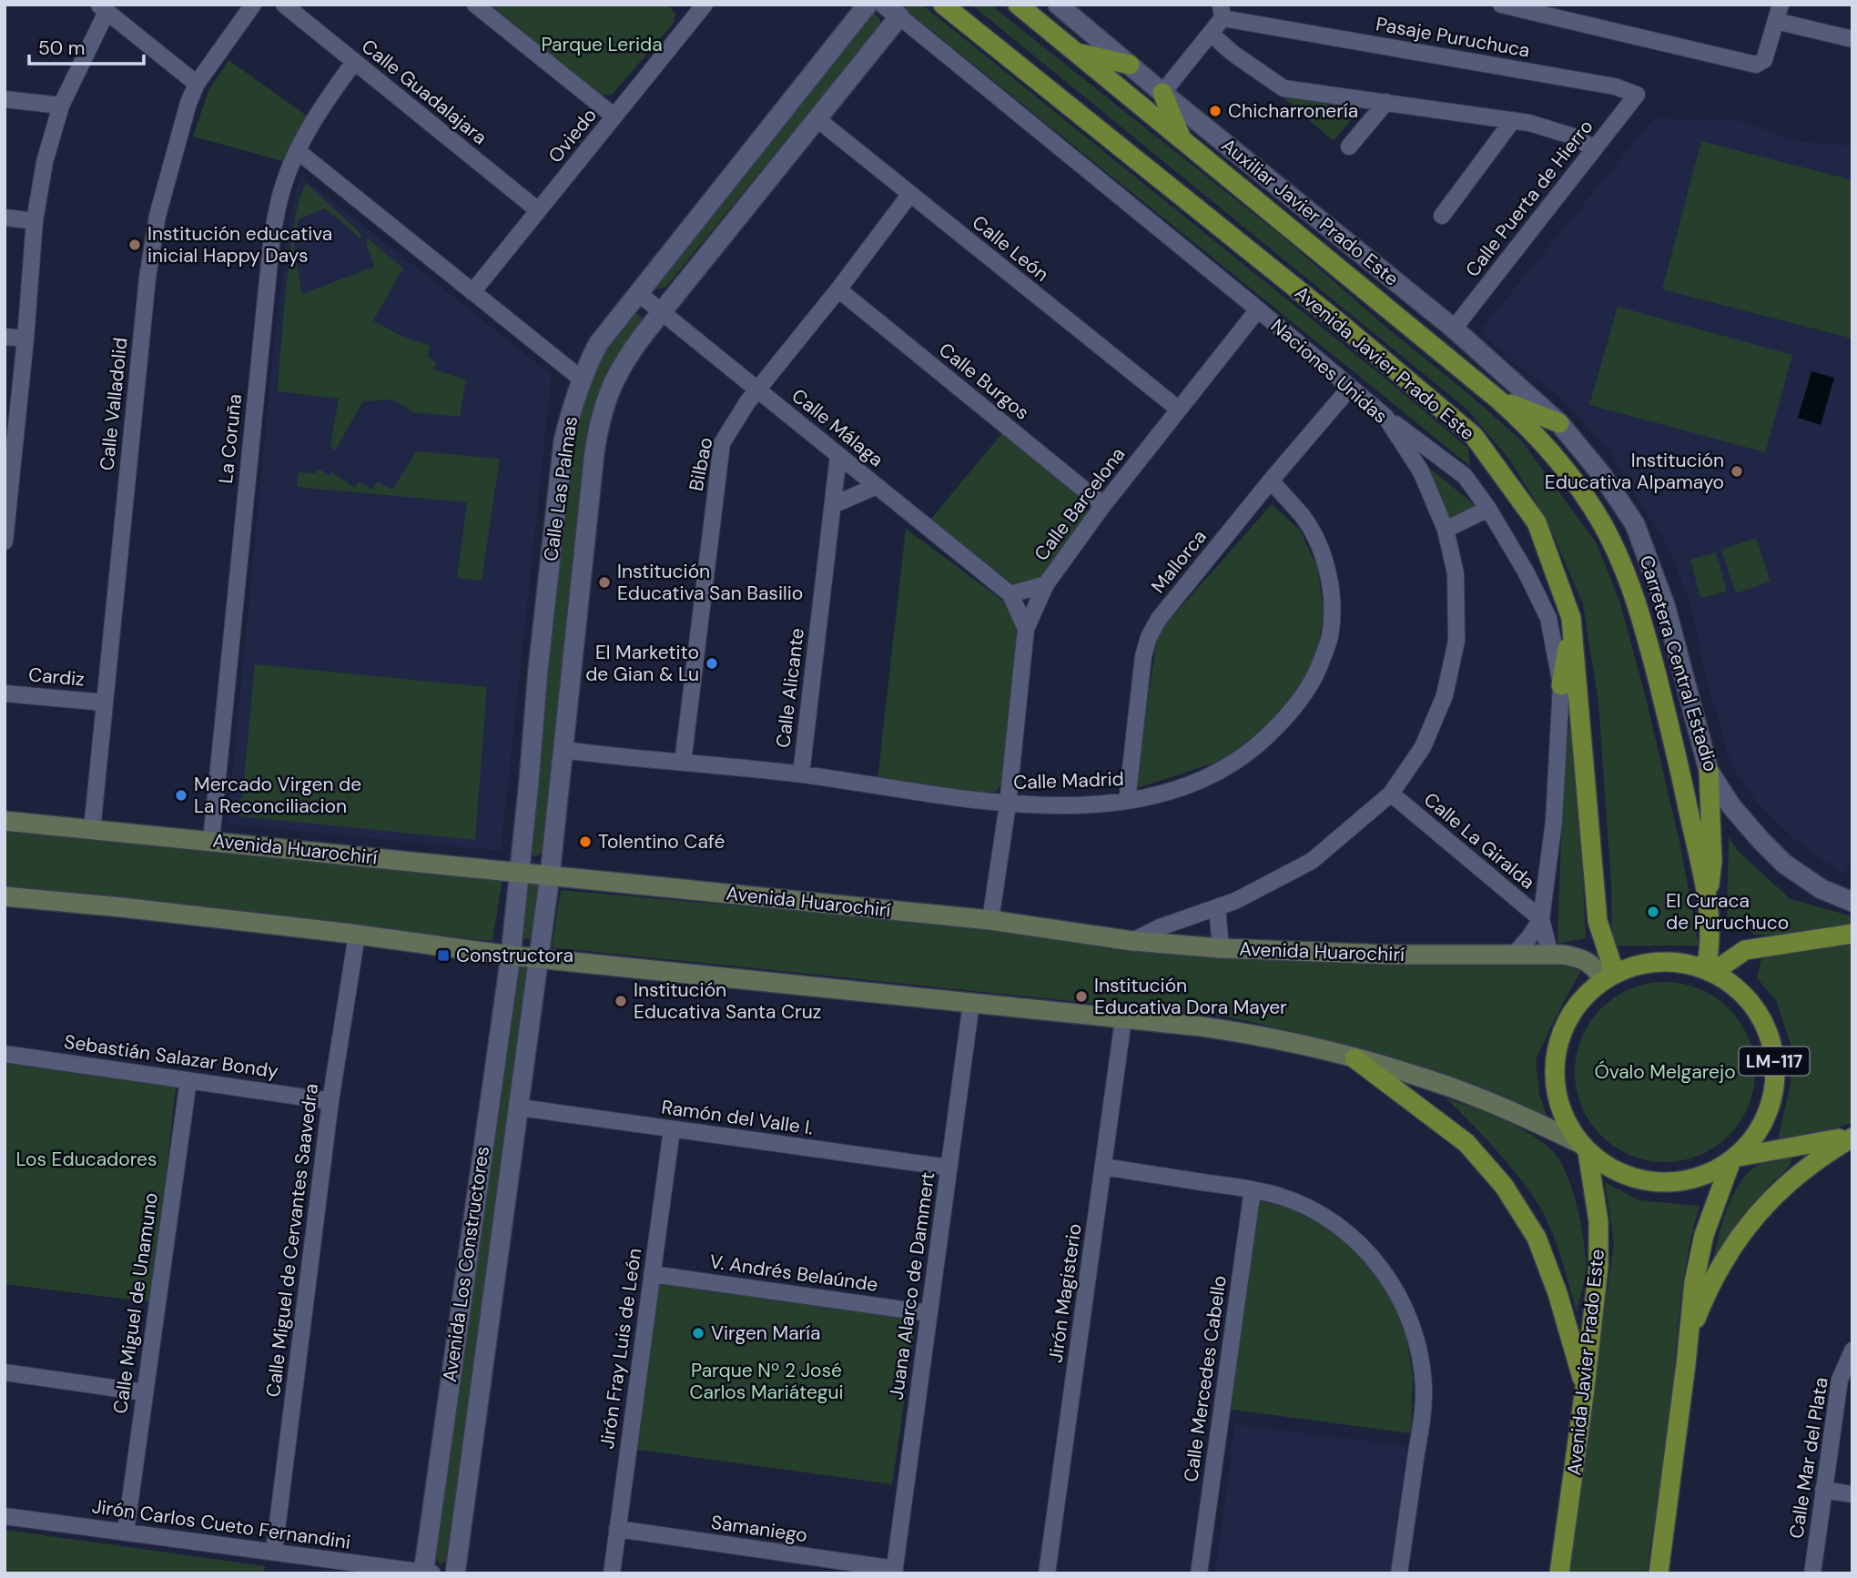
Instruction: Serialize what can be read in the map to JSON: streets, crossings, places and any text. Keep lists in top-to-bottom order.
{
  "streets": {
    "main road": ["Avenida Javier Prado Este", "Avenida Huarochirí", "LM-117"],
    "street": [
      "Pasaje Puruchuca",
      "Calle Guadalajara",
      "Oviedo",
      "Calle Puerta de Hierro",
      "Auxiliar Javier Prado Este",
      "Calle León",
      "Naciones Unidas",
      "Calle Burgos",
      "Calle Valladolid",
      "Calle Málaga",
      "La Coruña",
      "Bilbao",
      "Calle Las Palmas",
      "Calle Barcelona",
      "Mallorca",
      "Carretera Central Estadio",
      "Cardiz",
      "Calle Alicante",
      "Calle Madrid",
      "Calle La Giralda",
      "Sebastián Salazar Bondy",
      "Ramón del Valle I.",
      "Calle Miguel de Cervantes Saavedra",
      "Avenida Los Constructores",
      "V. Andrés Belaúnde",
      "Juana Alarco de Dammert",
      "Jirón Magisterio",
      "Calle Miguel de Unamuno",
      "Jirón Fray Luis de León",
      "Calle Mercedes Cabello",
      "Calle Mar del Plata",
      "Jirón Carlos Cueto Fernandini",
      "Samaniego"
    ]
  },
  "crossings": [
    ["Pasaje Puruchuca", "Calle Puerta de Hierro"],
    ["Calle Guadalajara", "Oviedo"],
    ["Calle Guadalajara", "La Coruña"],
    ["Calle Puerta de Hierro", "Auxiliar Javier Prado Este"],
    ["Auxiliar Javier Prado Este", "Carretera Central Estadio"],
    ["Calle León", "Bilbao"],
    ["Calle León", "Calle Las Palmas"],
    ["Calle León", "Calle Barcelona"],
    ["Avenida Javier Prado Este", "Avenida Huarochirí"],
    ["Avenida Javier Prado Este", "LM-117"],
    ["Naciones Unidas", "Calle Las Palmas"],
    ["Naciones Unidas", "Calle Barcelona"],
    ["Naciones Unidas", "Mallorca"],
    ["Naciones Unidas", "Calle La Giralda"],
    ["Naciones Unidas", "Avenida Huarochirí"],
    ["Calle Burgos", "Bilbao"],
    ["Calle Burgos", "Calle Barcelona"],
    ["Calle Valladolid", "Cardiz"],
    ["Calle Valladolid", "Avenida Huarochirí"],
    ["Calle Málaga", "Bilbao"],
    ["Calle Málaga", "Calle Las Palmas"],
    ["Calle Málaga", "Calle Barcelona"],
    ["Calle Málaga", "Calle Alicante"],
    ["La Coruña", "Avenida Huarochirí"],
    ["Bilbao", "Calle Madrid"],
    ["Calle Las Palmas", "Calle Madrid"],
    ["Calle Las Palmas", "Avenida Huarochirí"],
    ["Calle Las Palmas", "Avenida Los Constructores"],
    ["Mallorca", "Calle Madrid"],
    ["Calle Alicante", "Calle Madrid"],
    ["Avenida Huarochirí", "LM-117"],
    ["Sebastián Salazar Bondy", "Calle Miguel de Cervantes Saavedra"],
    ["Sebastián Salazar Bondy", "Calle Miguel de Unamuno"],
    ["Ramón del Valle I.", "Avenida Los Constructores"],
    ["Ramón del Valle I.", "Juana Alarco de Dammert"],
    ["Ramón del Valle I.", "Jirón Fray Luis de León"],
    ["Calle Miguel de Cervantes Saavedra", "Jirón Carlos Cueto Fernandini"],
    ["Avenida Los Constructores", "Jirón Carlos Cueto Fernandini"],
    ["V. Andrés Belaúnde", "Juana Alarco de Dammert"],
    ["V. Andrés Belaúnde", "Jirón Fray Luis de León"],
    ["Juana Alarco de Dammert", "Samaniego"],
    ["Calle Miguel de Unamuno", "Jirón Carlos Cueto Fernandini"],
    ["Jirón Fray Luis de León", "Samaniego"]
  ],
  "parks": [
    "Parque Lerida",
    "Óvalo Melgarejo",
    "Los Educadores",
    "Parque Nº 2 José Carlos Mariátegui"
  ],
  "places": {
    "other": [
      "Chicharronería",
      "Institución educativa inicial Happy Days",
      "Institución Educativa Alpamayo",
      "Institución Educativa San Basilio",
      "El Marketito de Gian & Lu",
      "Mercado Virgen de La Reconciliacion",
      "Tolentino Café",
      "El Curaca de Puruchuco",
      "Institución Educativa Dora Mayer",
      "Institución Educativa Santa Cruz",
      "Virgen María"
    ],
    "transit": ["Constructora"]
  },
  "scale_bar": "50 m"
}
